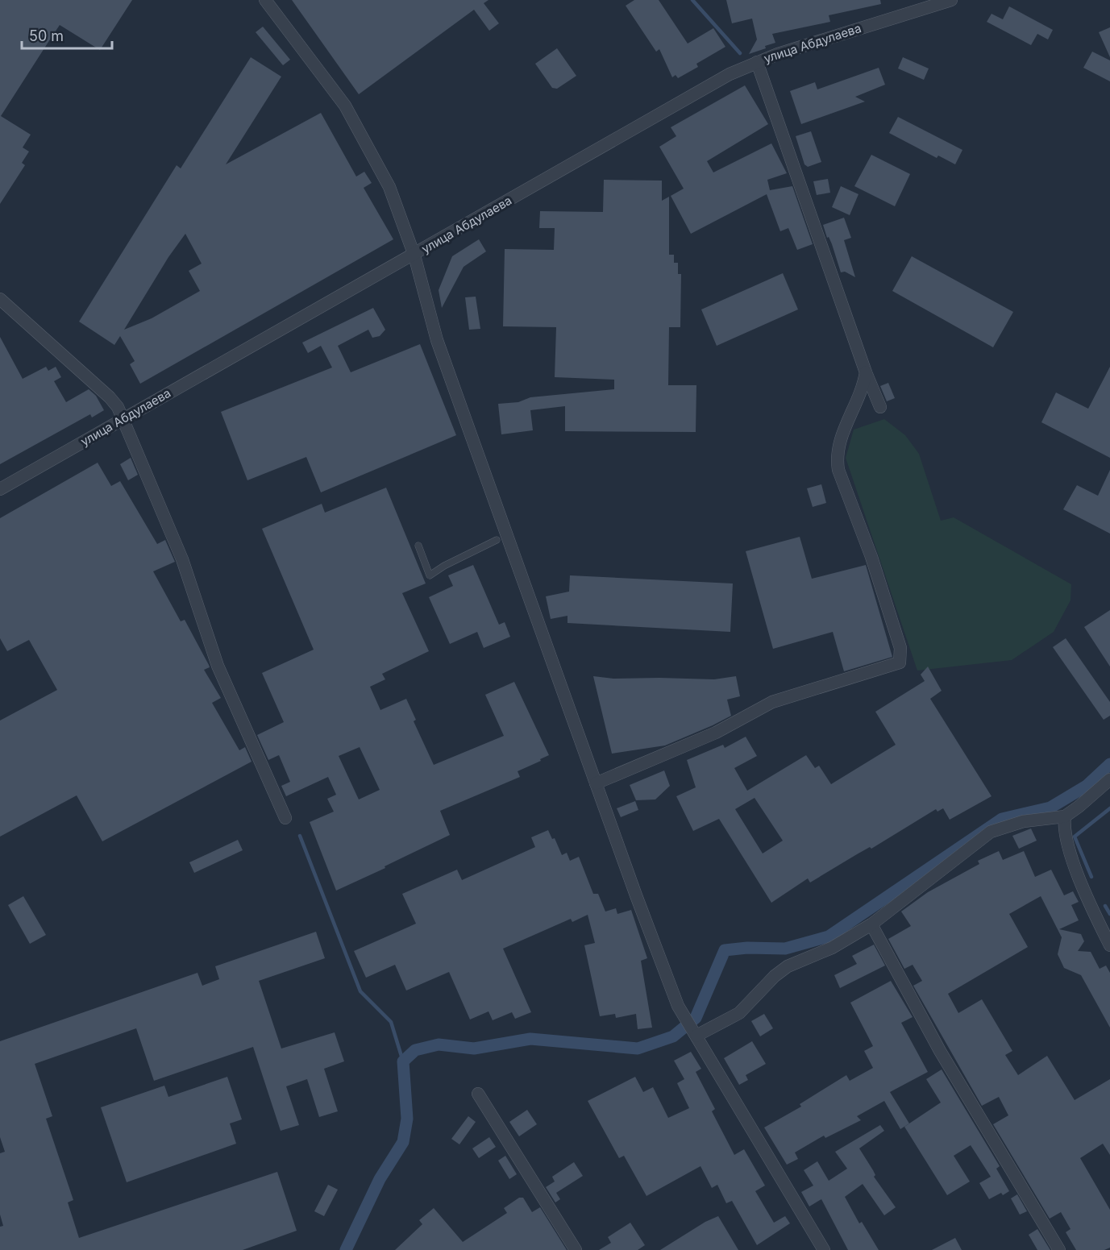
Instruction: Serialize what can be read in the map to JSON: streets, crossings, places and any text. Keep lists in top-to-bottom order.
{
  "streets": {
    "street": ["улица Абдулаева"]
  },
  "scale_bar": "50 m"
}
